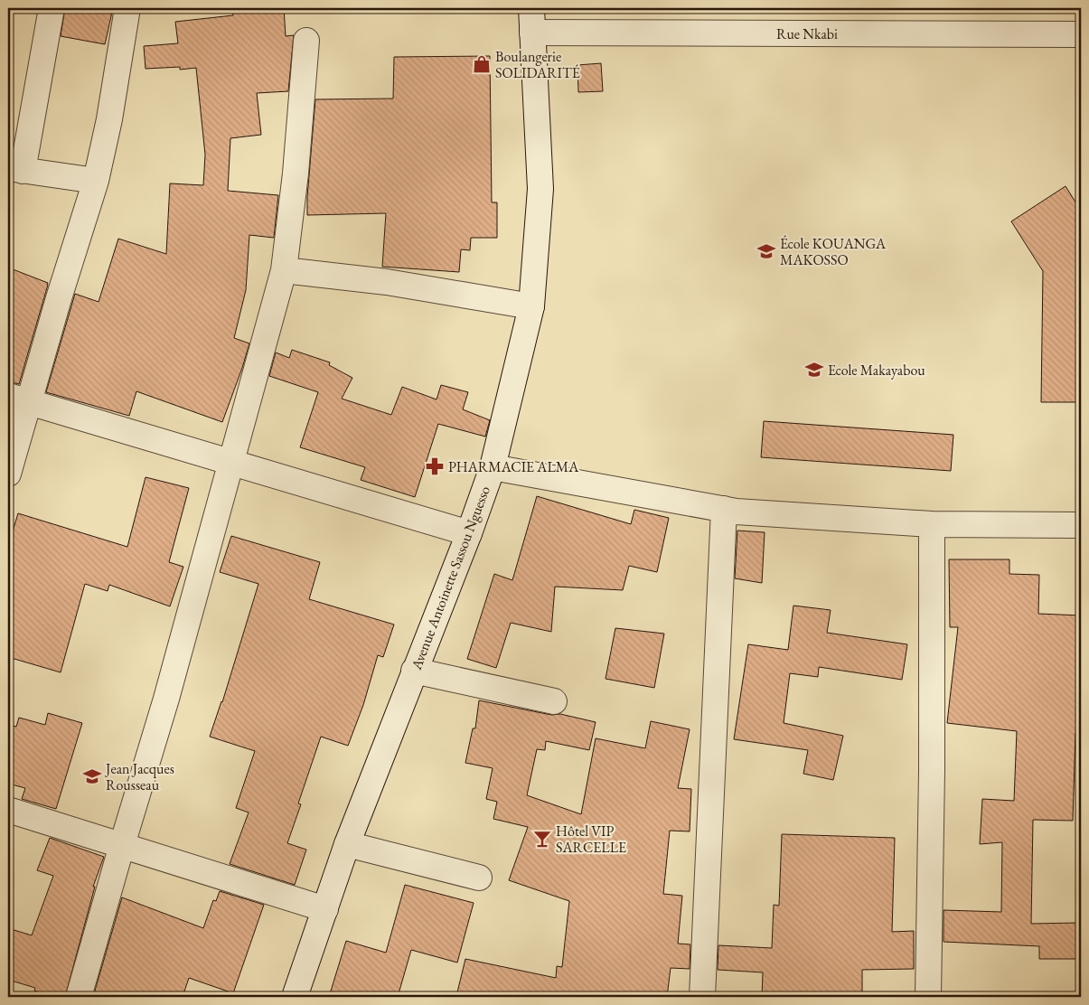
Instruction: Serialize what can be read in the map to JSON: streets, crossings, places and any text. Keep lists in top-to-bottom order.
{
  "streets": {
    "street": ["Rue Nkabi", "Avenue Antoinette Sassou Nguesso"]
  },
  "crossings": [
    ["Rue Nkabi", "Avenue Antoinette Sassou Nguesso"]
  ],
  "places": {
    "shop": ["Boulangerie SOLIDARITÉ"],
    "school or university": ["École KOUANGA MAKOSSO", "Ecole Makayabou", "Jean Jacques Rousseau"],
    "pharmacy": ["PHARMACIE ALMA"],
    "bar": ["Hôtel VIP SARCELLE"]
  }
}
